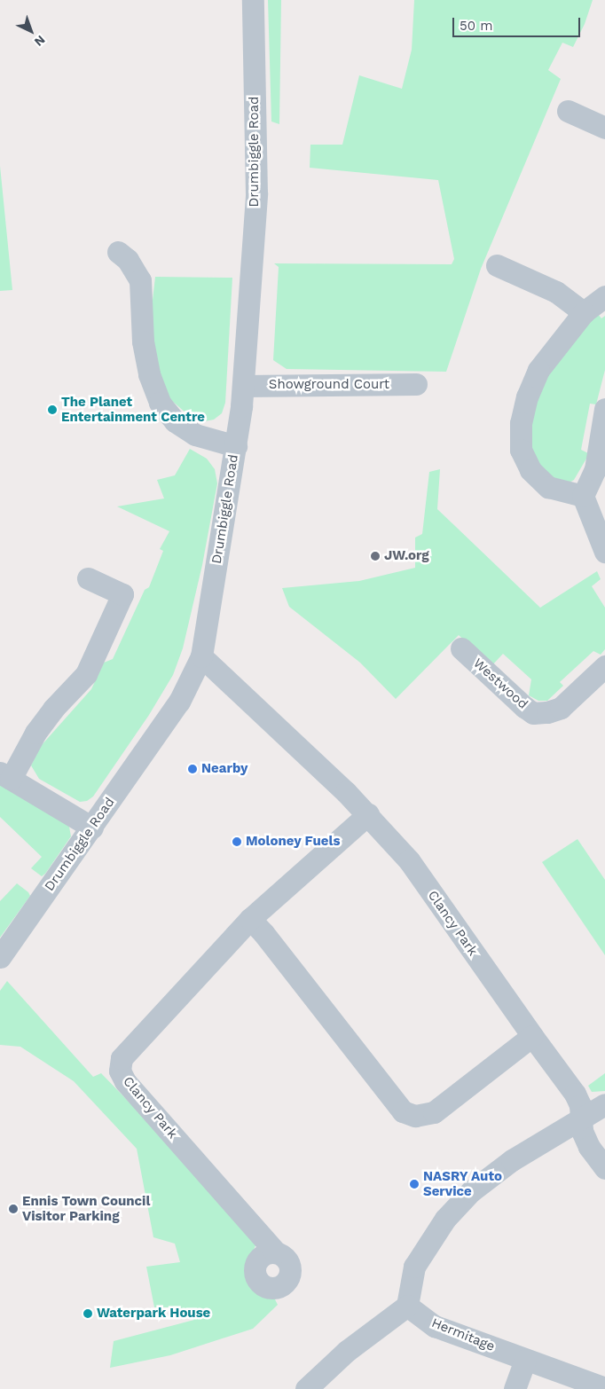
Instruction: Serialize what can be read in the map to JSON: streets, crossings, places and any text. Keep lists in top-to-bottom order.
{
  "streets": {
    "street": [
      "Drumbiggle Road",
      "Showground Court",
      "Westwood",
      "Clancy Park",
      "Hermitage"
    ]
  },
  "crossings": [
    ["Drumbiggle Road", "Showground Court"],
    ["Drumbiggle Road", "Clancy Park"]
  ],
  "places": [
    "The Planet Entertainment Centre",
    "JW.org",
    "Nearby",
    "Moloney Fuels",
    "NASRY Auto Service",
    "Ennis Town Council Visitor Parking",
    "Waterpark House"
  ],
  "scale_bar": "50 m",
  "north": "bottom right"
}
